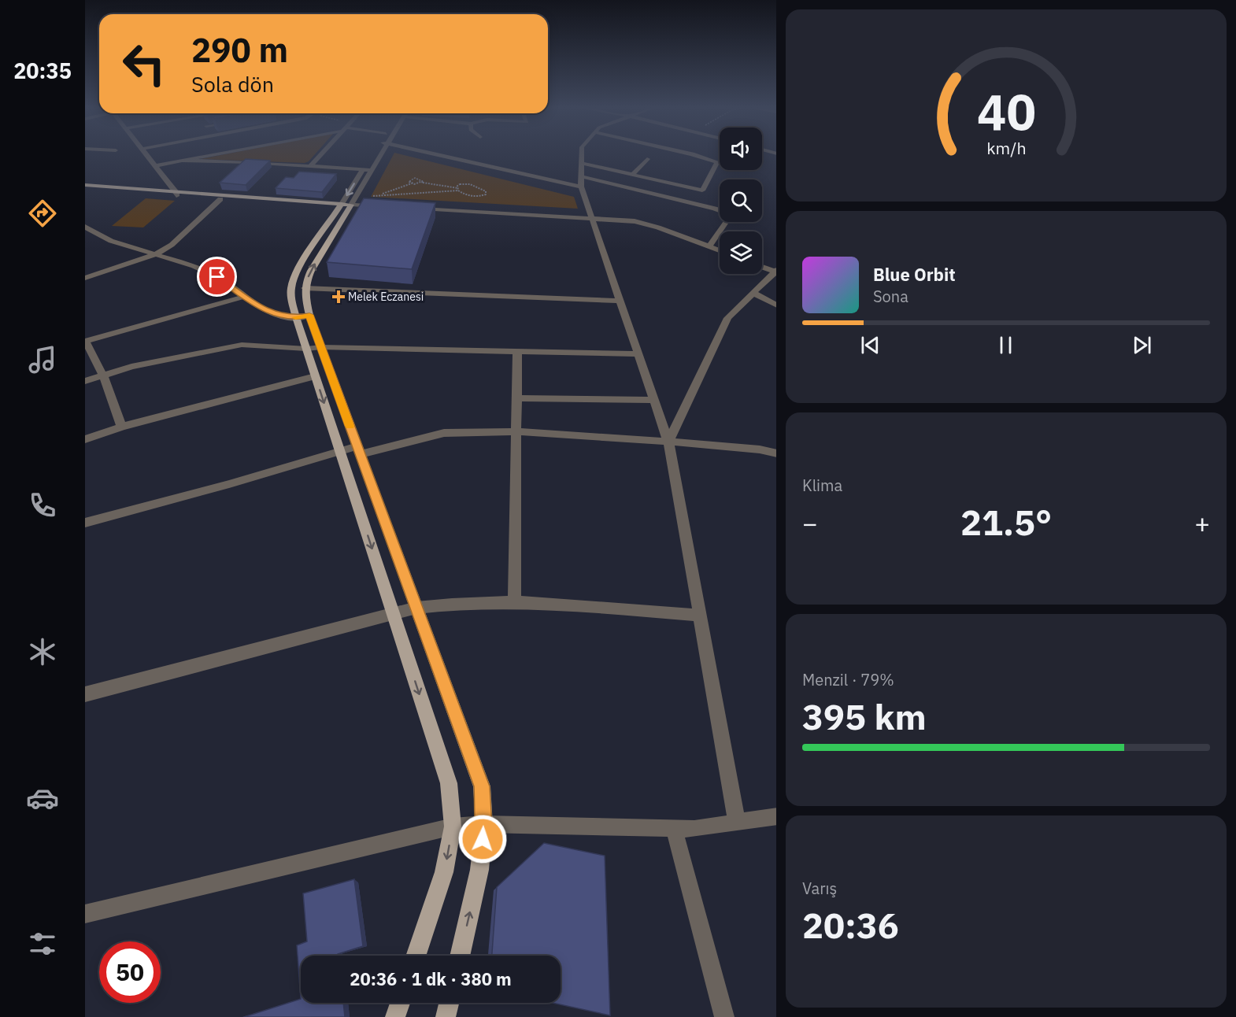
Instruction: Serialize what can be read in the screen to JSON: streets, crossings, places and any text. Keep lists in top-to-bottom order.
{
  "places": {
    "health": ["Melek Eczanesi"]
  },
  "page": {
    "tabs": "20:35",
    "turn": ["290 m", "Sola dön"],
    "song": ["Blue Orbit", "Sona"],
    "tile": [
      "Klima",
      ["Menzil · 79%", "395 km"],
      ["Varış", "20:36"]
    ],
    "heat": ["−", "21.5°", "+"],
    "limit": "50",
    "trip": "20:36 · 1 dk · 380 m",
    "gauge": ["40", "km/h"]
  }
}
